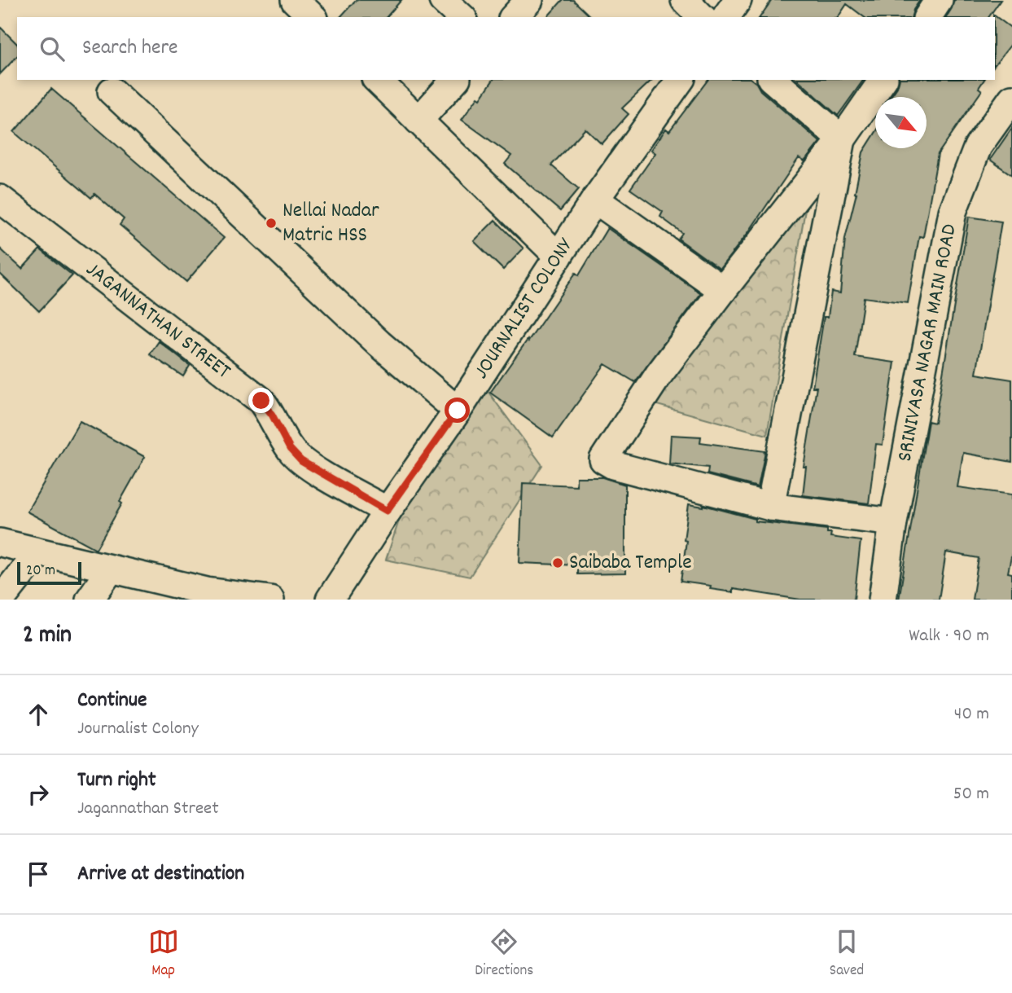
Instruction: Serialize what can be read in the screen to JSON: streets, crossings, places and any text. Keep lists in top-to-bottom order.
{
  "streets": {
    "street": ["JOURNALIST COLONY", "JAGANNATHAN STREET", "SRINIVASA NAGAR MAIN ROAD"]
  },
  "crossings": [
    ["JOURNALIST COLONY", "JAGANNATHAN STREET"]
  ],
  "places": ["Nellai Nadar Matric HSS", "Saibaba Temple"],
  "scale_bar": "20 m",
  "north": "bottom right",
  "page": {
    "search": "Search here",
    "scale": "20 m",
    "heading": ["2 min", "Walk · 90 m"],
    "list": [
      ["Continue", "Journalist Colony", "40 m"],
      ["Turn right", "Jagannathan Street", "50 m"],
      "Arrive at destination"
    ],
    "nav": ["Map", "Directions", "Saved"]
  }
}
